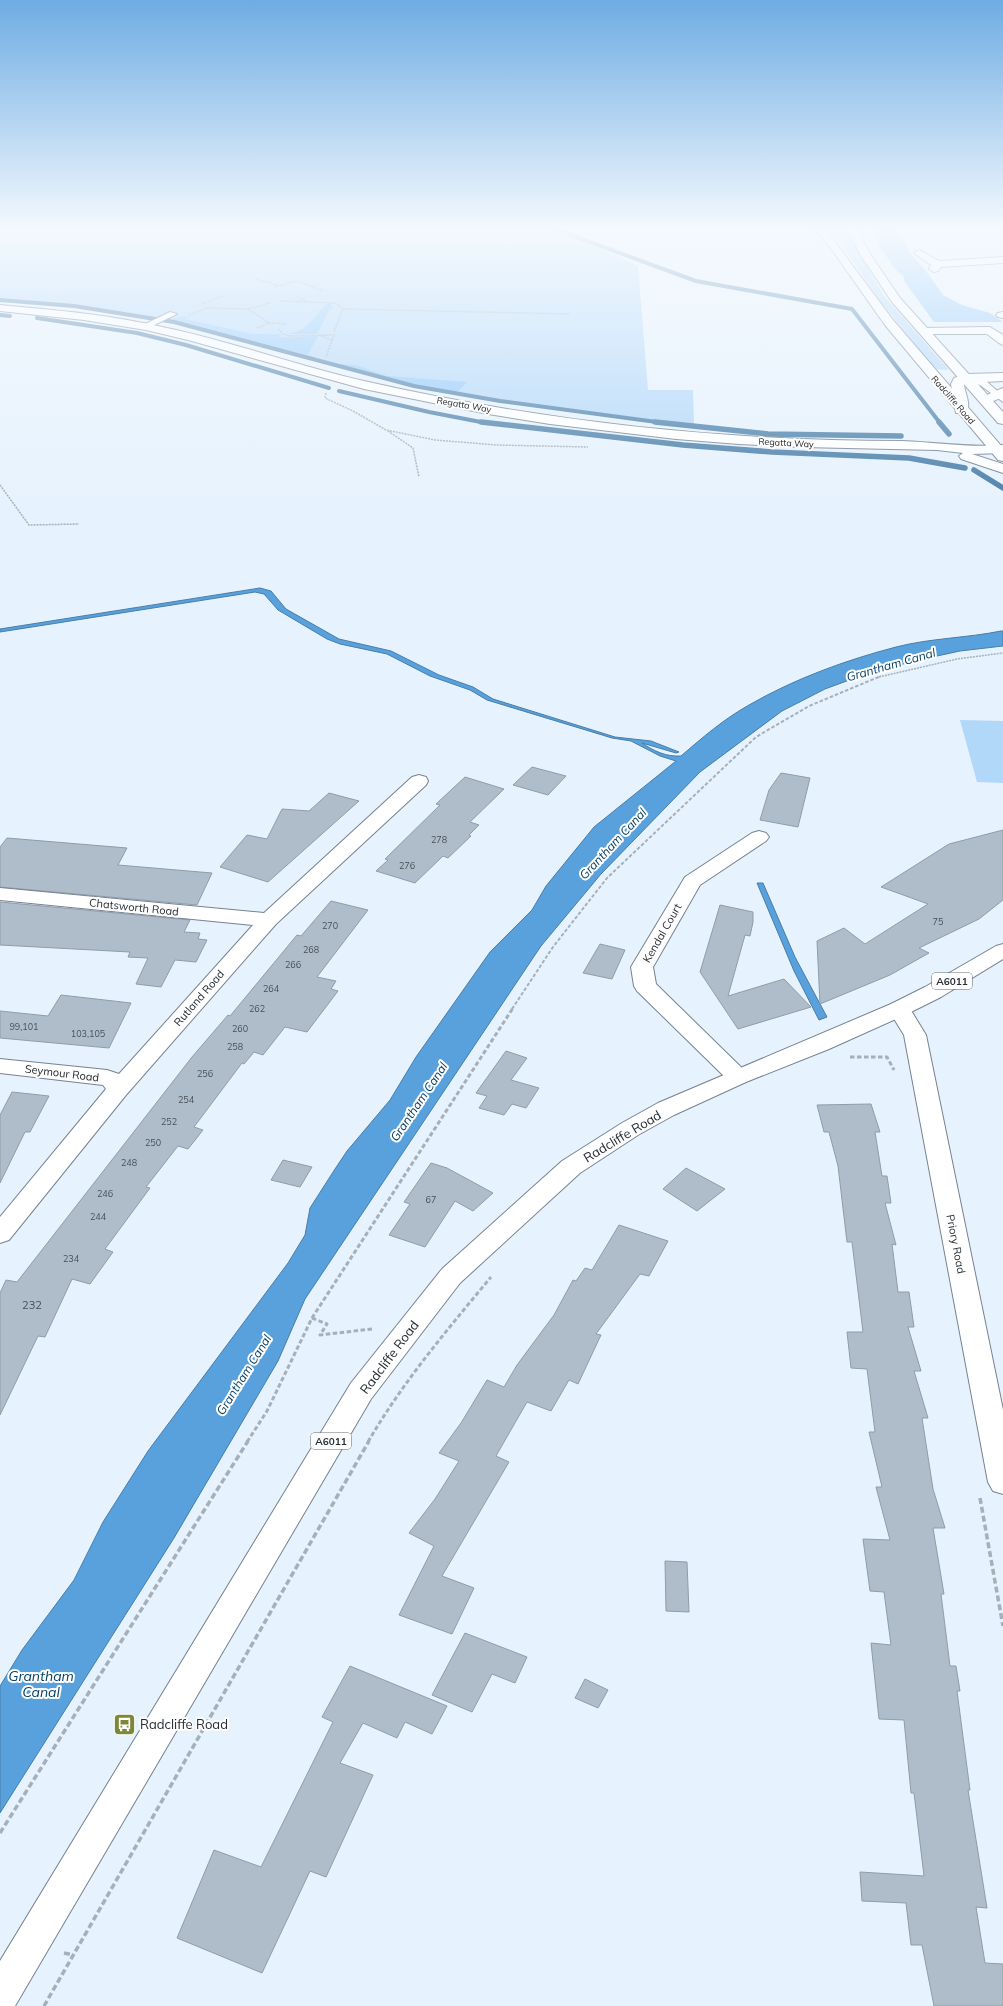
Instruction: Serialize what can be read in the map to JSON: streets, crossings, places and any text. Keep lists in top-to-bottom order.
{
  "streets": {
    "main road": [
      "Radcliffe Road",
      "Regatta Way",
      "Chatsworth Road",
      "Kendal Court",
      "A6011",
      "Rutland Road",
      "Seymour Road",
      "Priory Road"
    ]
  },
  "crossings": [
    ["Radcliffe Road", "Regatta Way"],
    ["Radcliffe Road", "Kendal Court"],
    ["Radcliffe Road", "Priory Road"],
    ["Chatsworth Road", "Rutland Road"],
    ["Rutland Road", "Seymour Road"]
  ],
  "water": ["Grantham Canal"],
  "places": {
    "bus stop": ["Radcliffe Road"]
  },
  "house_numbers": [
    "278",
    "276",
    "75",
    "270",
    "268",
    "266",
    "264",
    "262",
    "99,101",
    "260",
    "103,105",
    "258",
    "256",
    "254",
    "252",
    "250",
    "248",
    "246",
    "67",
    "244",
    "234",
    "232"
  ]
}
